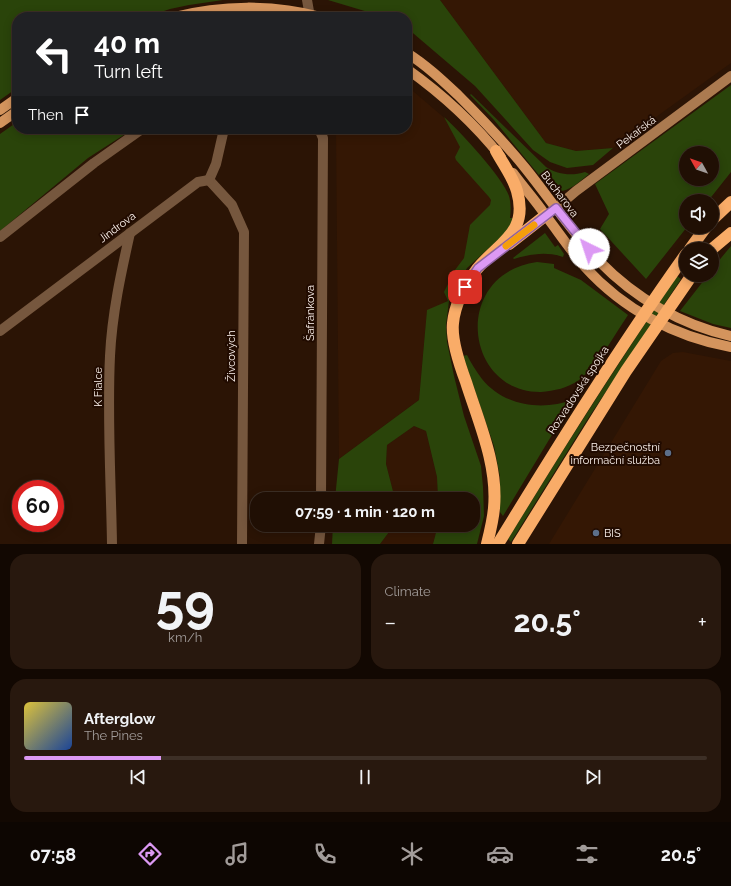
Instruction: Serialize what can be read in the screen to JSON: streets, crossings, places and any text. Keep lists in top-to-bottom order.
{
  "streets": {
    "highway": ["Rozvadovská spojka"],
    "main road": ["Bucharova"],
    "street": [
      "Pekařská",
      "Jindrova",
      "Šafránkova",
      "Živcových",
      "K Fialce"
    ]
  },
  "crossings": [
    ["Pekařská", "Bucharova"],
    ["Jindrova", "Živcových"],
    ["Jindrova", "K Fialce"]
  ],
  "places": ["Bezpečnostní informační služba", "BIS"],
  "north": "top left",
  "page": {
    "turn": ["40 m", "Turn left"],
    "then": "Then",
    "limit": "60",
    "trip": "07:59 · 1 min · 120 m",
    "tile": [
      ["59", "km/h"],
      "Climate"
    ],
    "heat": ["−", "20.5°", "+"],
    "song": ["Afterglow", "The Pines"],
    "tabs": ["07:58", "20.5°"]
  }
}
